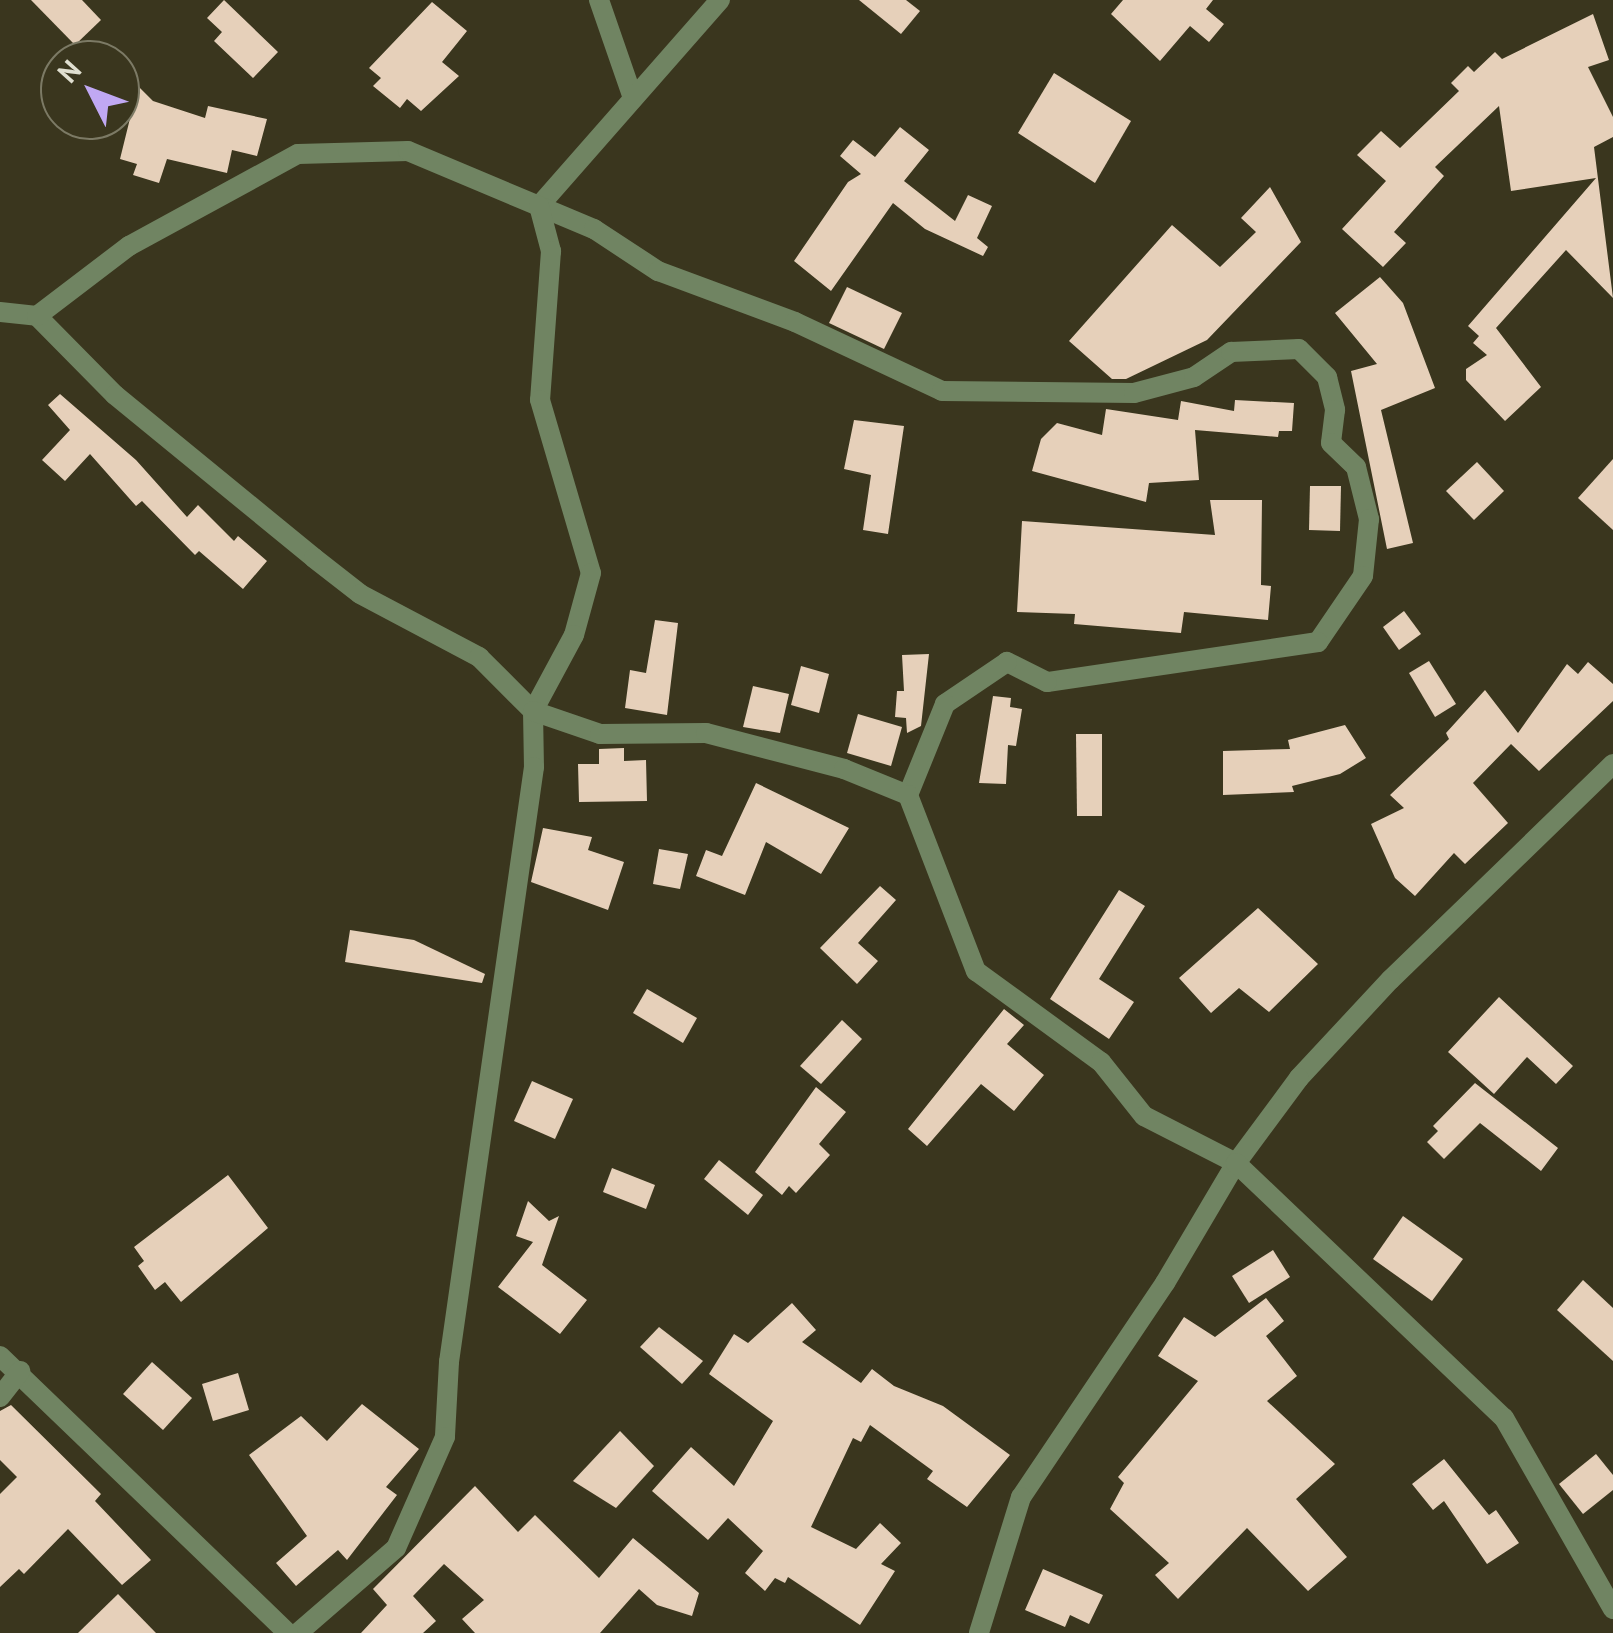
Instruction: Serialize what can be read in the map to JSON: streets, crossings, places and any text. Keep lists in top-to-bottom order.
{
  "north": "top left"
}
